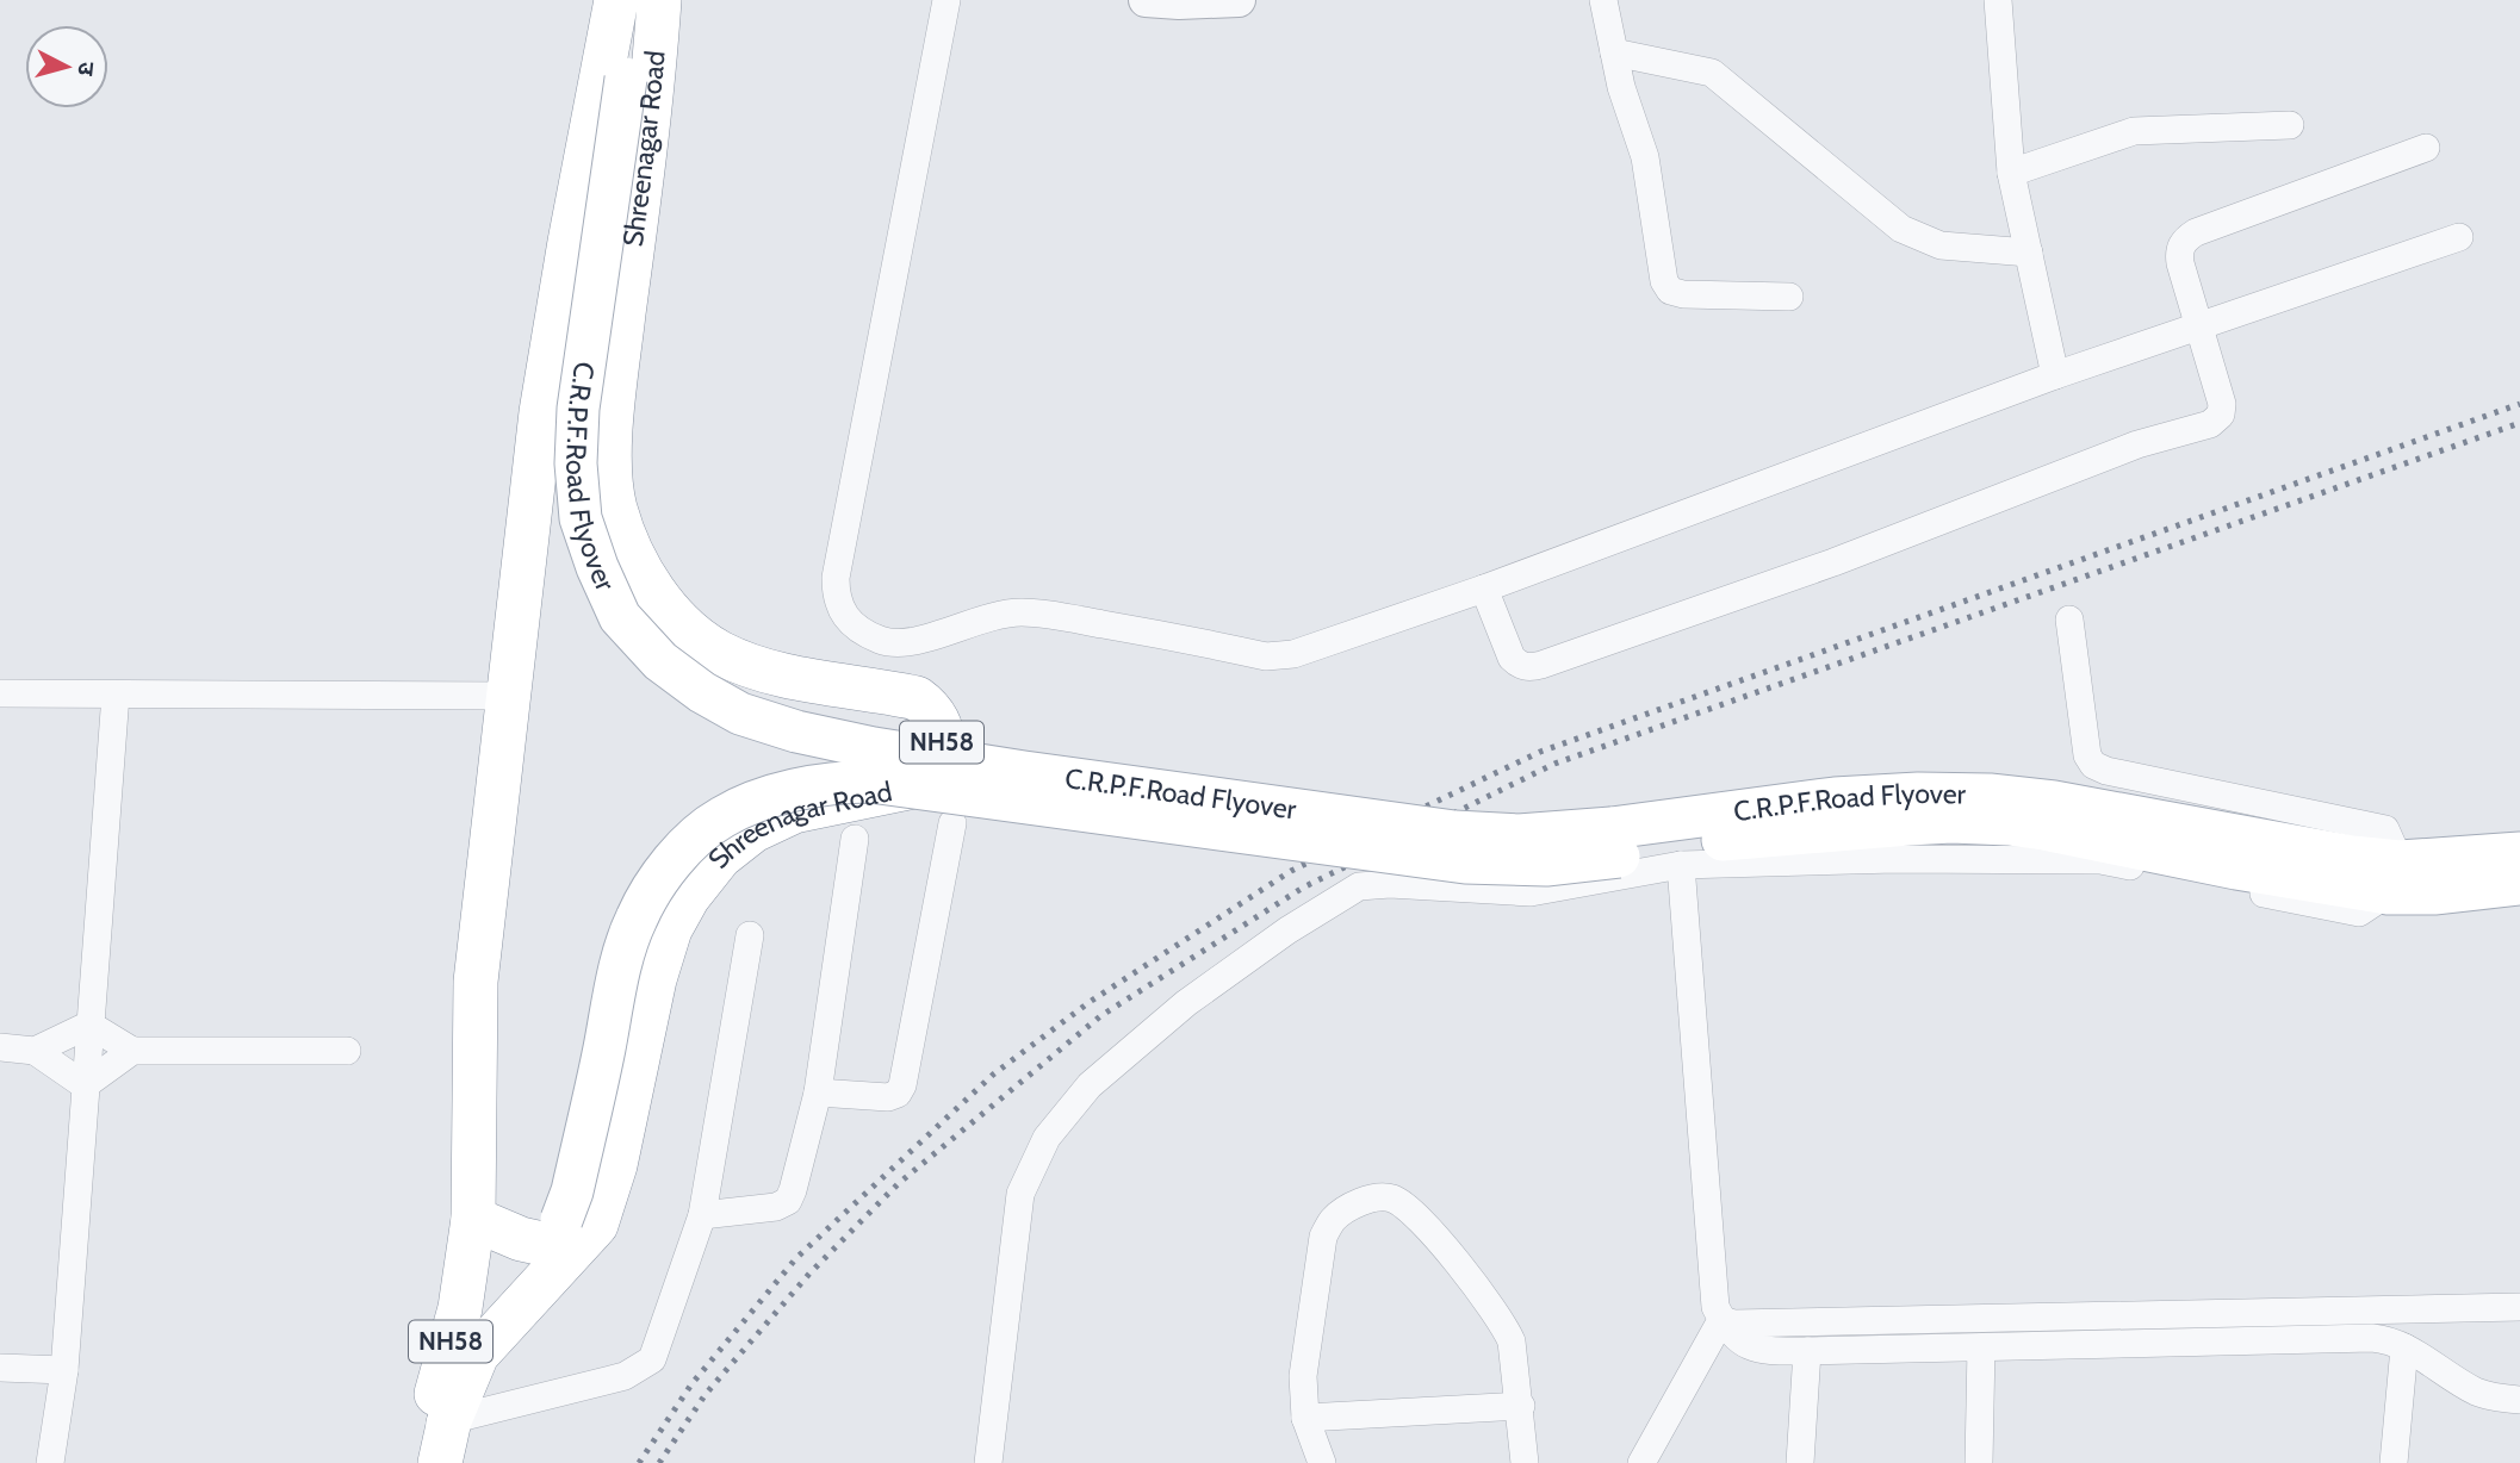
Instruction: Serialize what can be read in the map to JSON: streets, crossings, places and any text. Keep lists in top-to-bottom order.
{
  "streets": {
    "highway": ["Shreenagar Road", "NH58"],
    "main road": ["C.R.P.F.Road Flyover"]
  },
  "crossings": [
    ["Shreenagar Road", "C.R.P.F.Road Flyover"]
  ],
  "north": "right"
}
